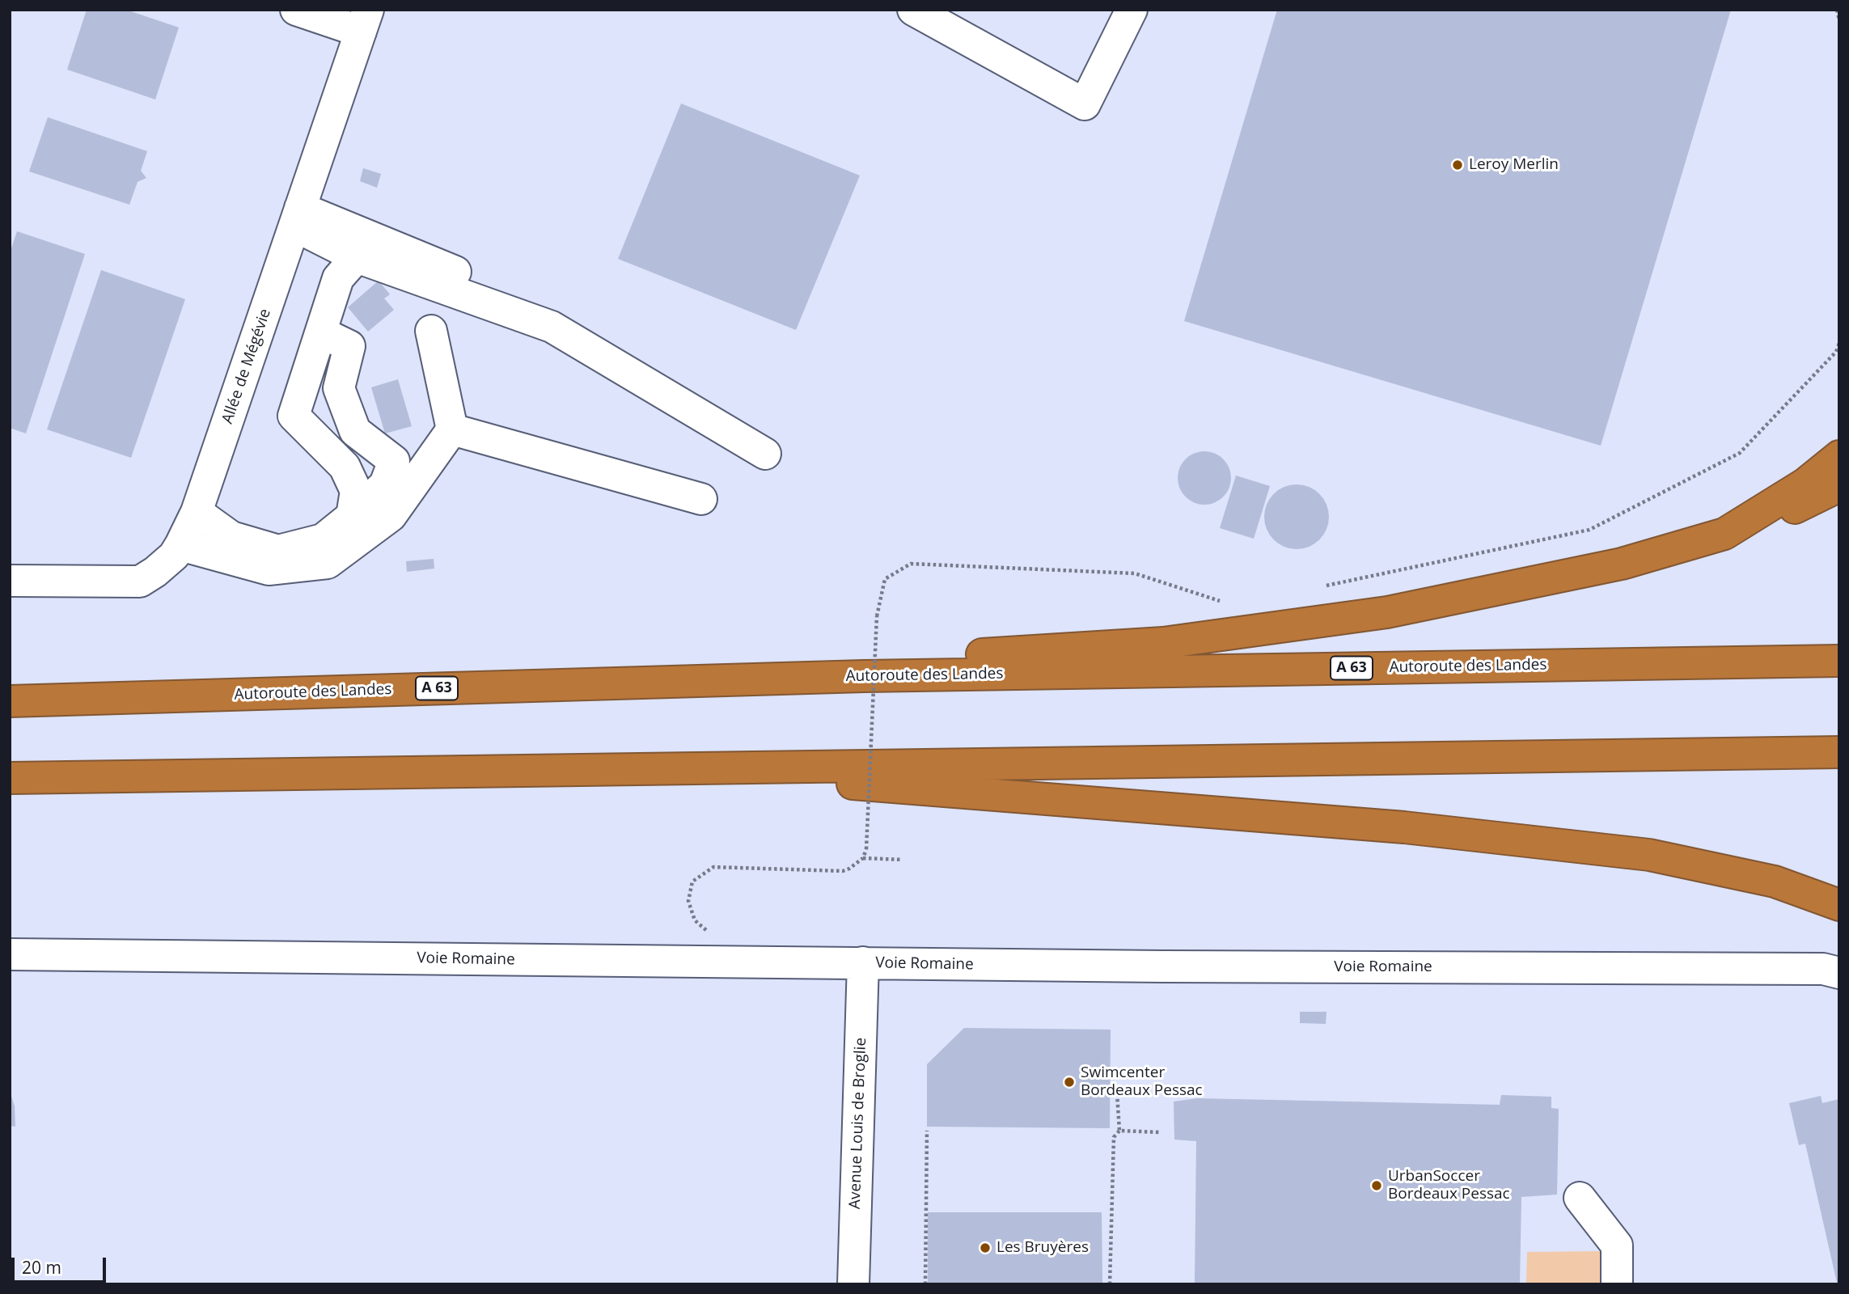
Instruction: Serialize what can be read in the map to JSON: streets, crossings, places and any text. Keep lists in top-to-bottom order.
{
  "streets": {
    "highway": ["Autoroute des Landes", "A 63"],
    "street": ["Allée de Mégévie", "Voie Romaine", "Avenue Louis de Broglie"]
  },
  "crossings": [
    ["Voie Romaine", "Avenue Louis de Broglie"]
  ],
  "places": [
    "Leroy Merlin",
    "Swimcenter Bordeaux Pessac",
    "UrbanSoccer Bordeaux Pessac",
    "Les Bruyères"
  ],
  "scale_bar": "20 m"
}
